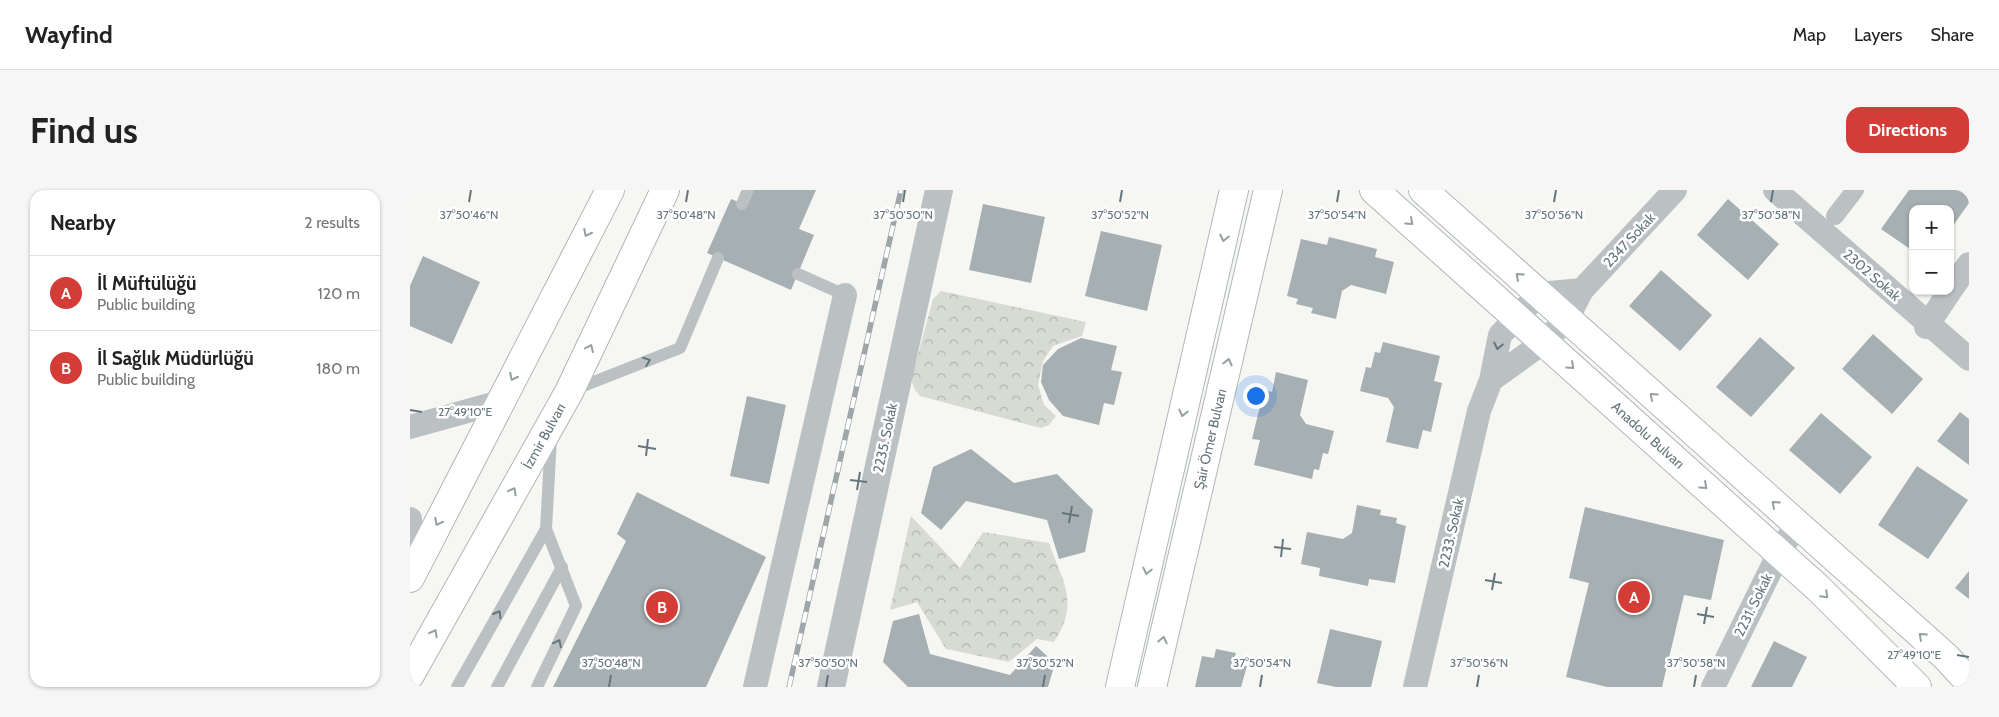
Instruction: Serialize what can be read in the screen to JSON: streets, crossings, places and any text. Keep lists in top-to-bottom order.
{
  "streets": {
    "main road": ["Anadolu Bulvarı", "İzmir Bulvarı", "Şair Ömer Bulvarı"],
    "street": [
      "2347 Sokak",
      "2302 Sokak",
      "2235. Sokak",
      "2233. Sokak",
      "2231. Sokak"
    ]
  },
  "crossings": [
    ["Anadolu Bulvarı", "2233. Sokak"],
    ["Anadolu Bulvarı", "2231. Sokak"]
  ],
  "page": {
    "header": "Wayfind",
    "nav": ["Map", "Layers", "Share"],
    "buttons": "Directions",
    "title": "Find us",
    "heading": ["Nearby", "2 results"],
    "map_buttons": ["+", "−"],
    "list": [
      {
        "mark": "A",
        "name": "İl Müftülüğü",
        "note": "Public building",
        "value": "120 m"
      },
      {
        "mark": "B",
        "name": "İl Sağlık Müdürlüğü",
        "note": "Public building",
        "value": "180 m"
      }
    ],
    "pins": ["A", "B"]
  },
  "coordinates": [
    "37°50'46\"N",
    "37°50'48\"N",
    "37°50'50\"N",
    "37°50'52\"N",
    "37°50'54\"N",
    "37°50'56\"N",
    "37°50'58\"N",
    "27°49'10\"E"
  ]
}
